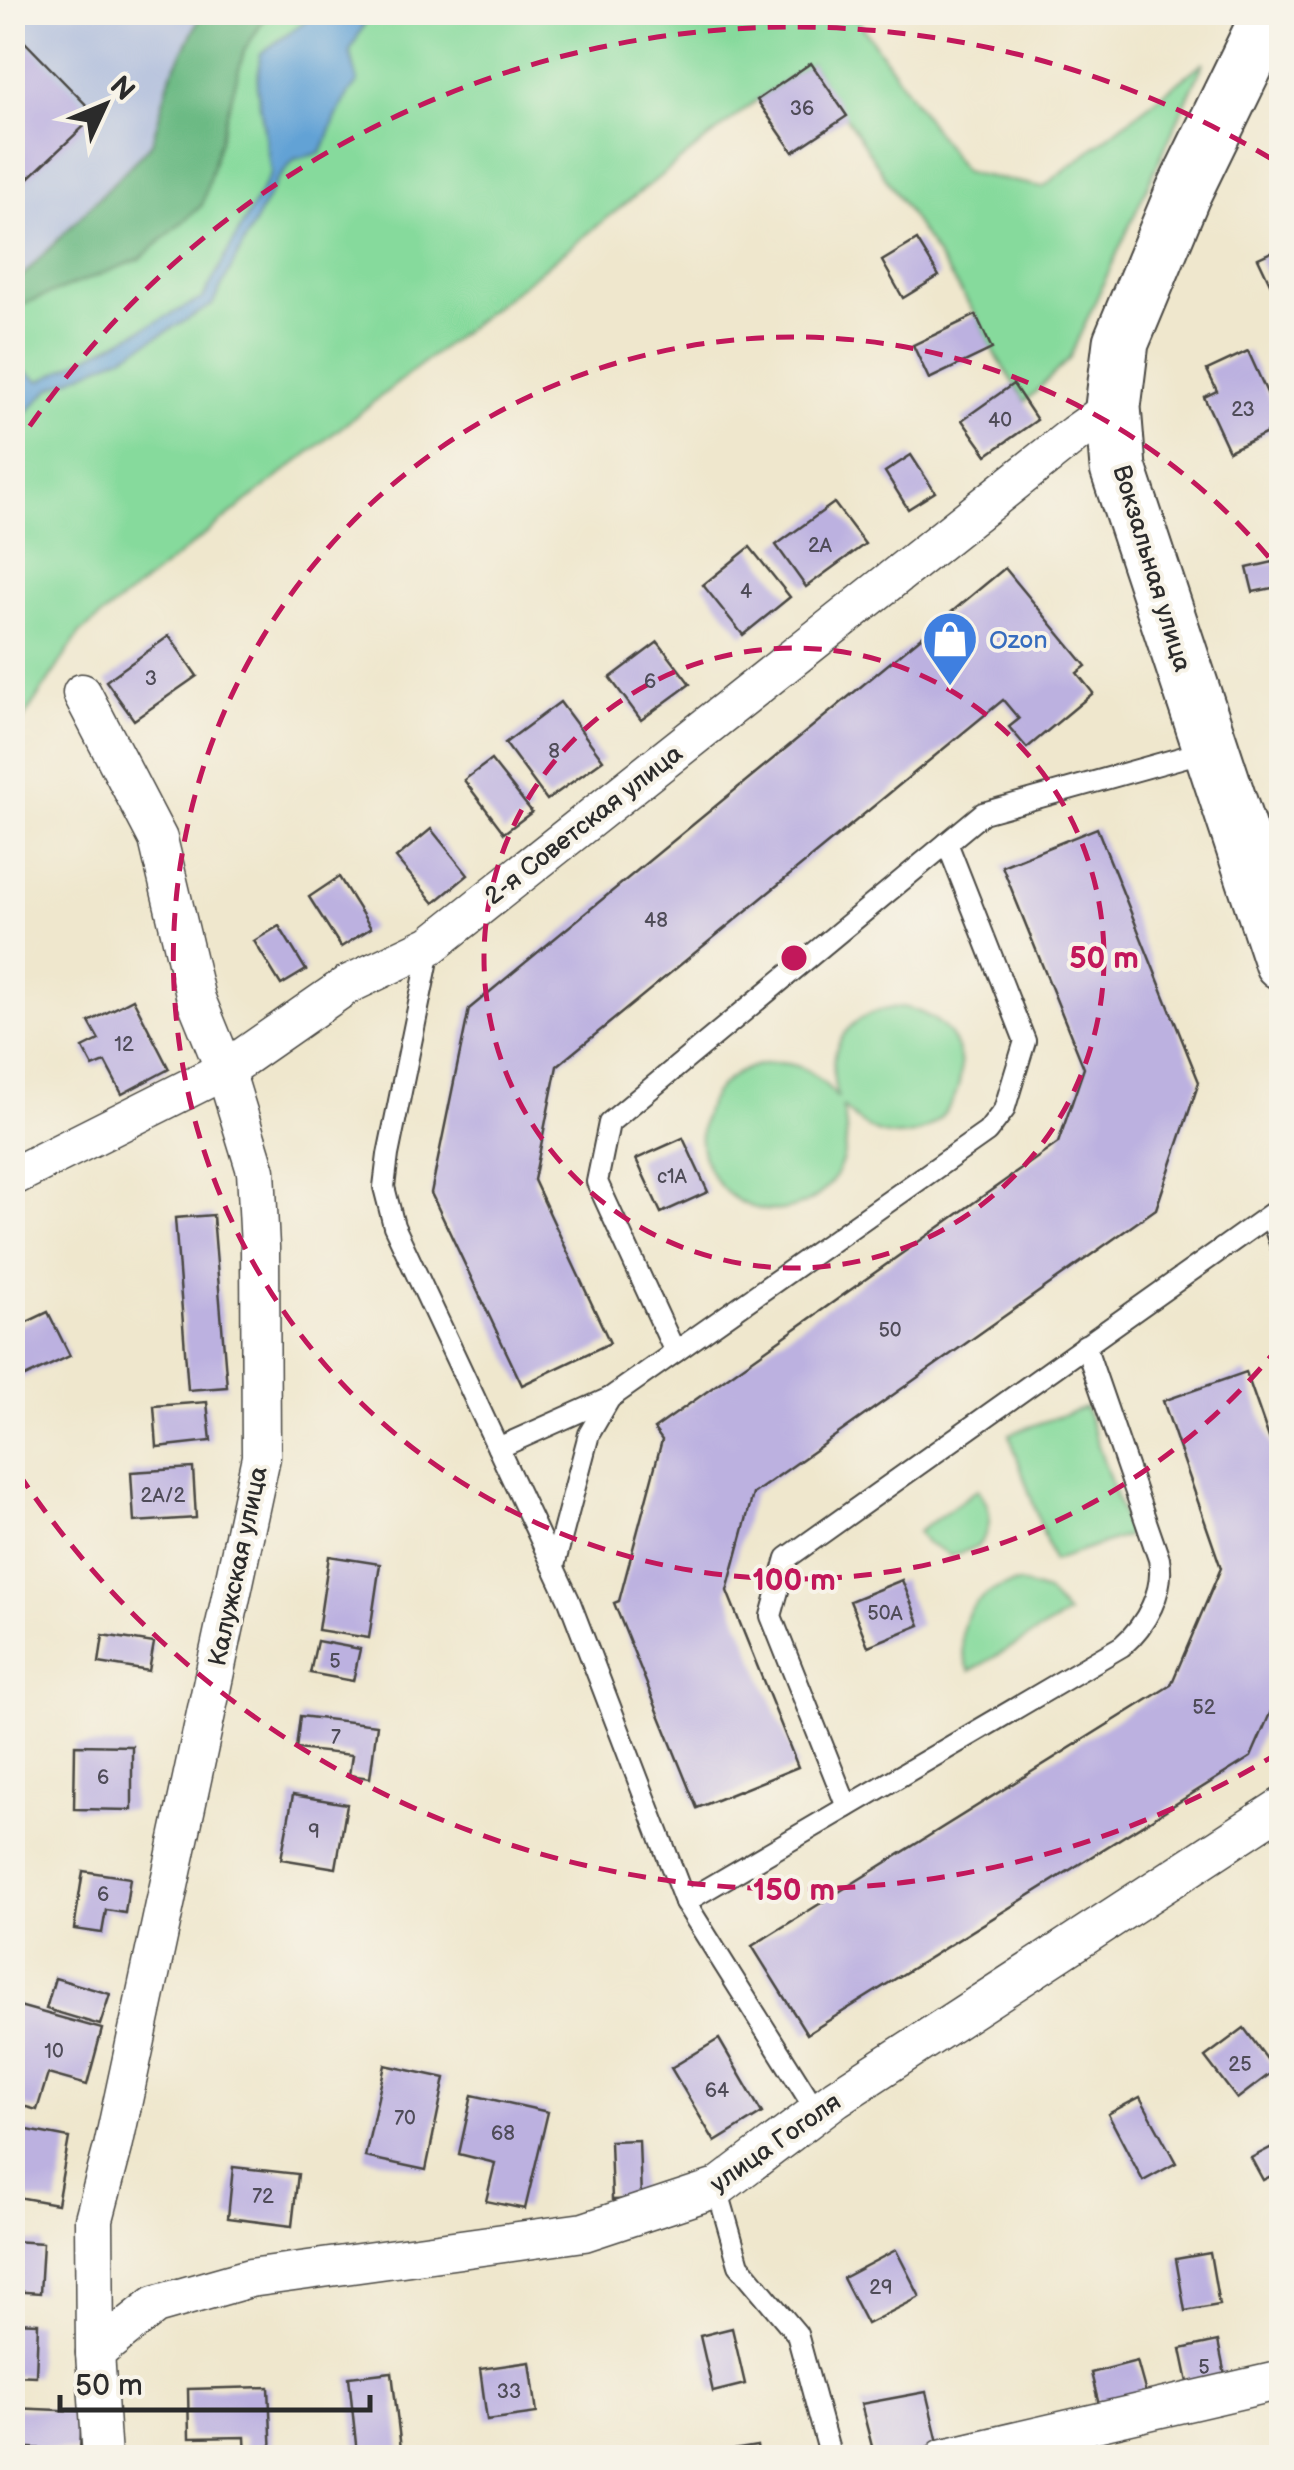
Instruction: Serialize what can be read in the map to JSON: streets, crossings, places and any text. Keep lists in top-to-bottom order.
{
  "streets": {
    "main road": ["Вокзальная улица"],
    "street": ["2-я Советская улица", "Калужская улица", "улица Гоголя"]
  },
  "crossings": [
    ["Вокзальная улица", "2-я Советская улица"],
    ["2-я Советская улица", "Калужская улица"],
    ["Калужская улица", "улица Гоголя"]
  ],
  "places": {
    "shop": ["Ozon"]
  },
  "house_numbers": [
    "36",
    "23",
    "40",
    "2А",
    "4",
    "3",
    "6",
    "8",
    "48",
    "12",
    "с1А",
    "50",
    "2А/2",
    "50А",
    "5",
    "52",
    "7",
    "6",
    "9",
    "6",
    "10",
    "25",
    "64",
    "70",
    "68",
    "72",
    "29",
    "5",
    "33"
  ],
  "scale_bar": "50 m",
  "north": "top right",
  "rings": ["50 m", "100 m", "150 m"]
}
